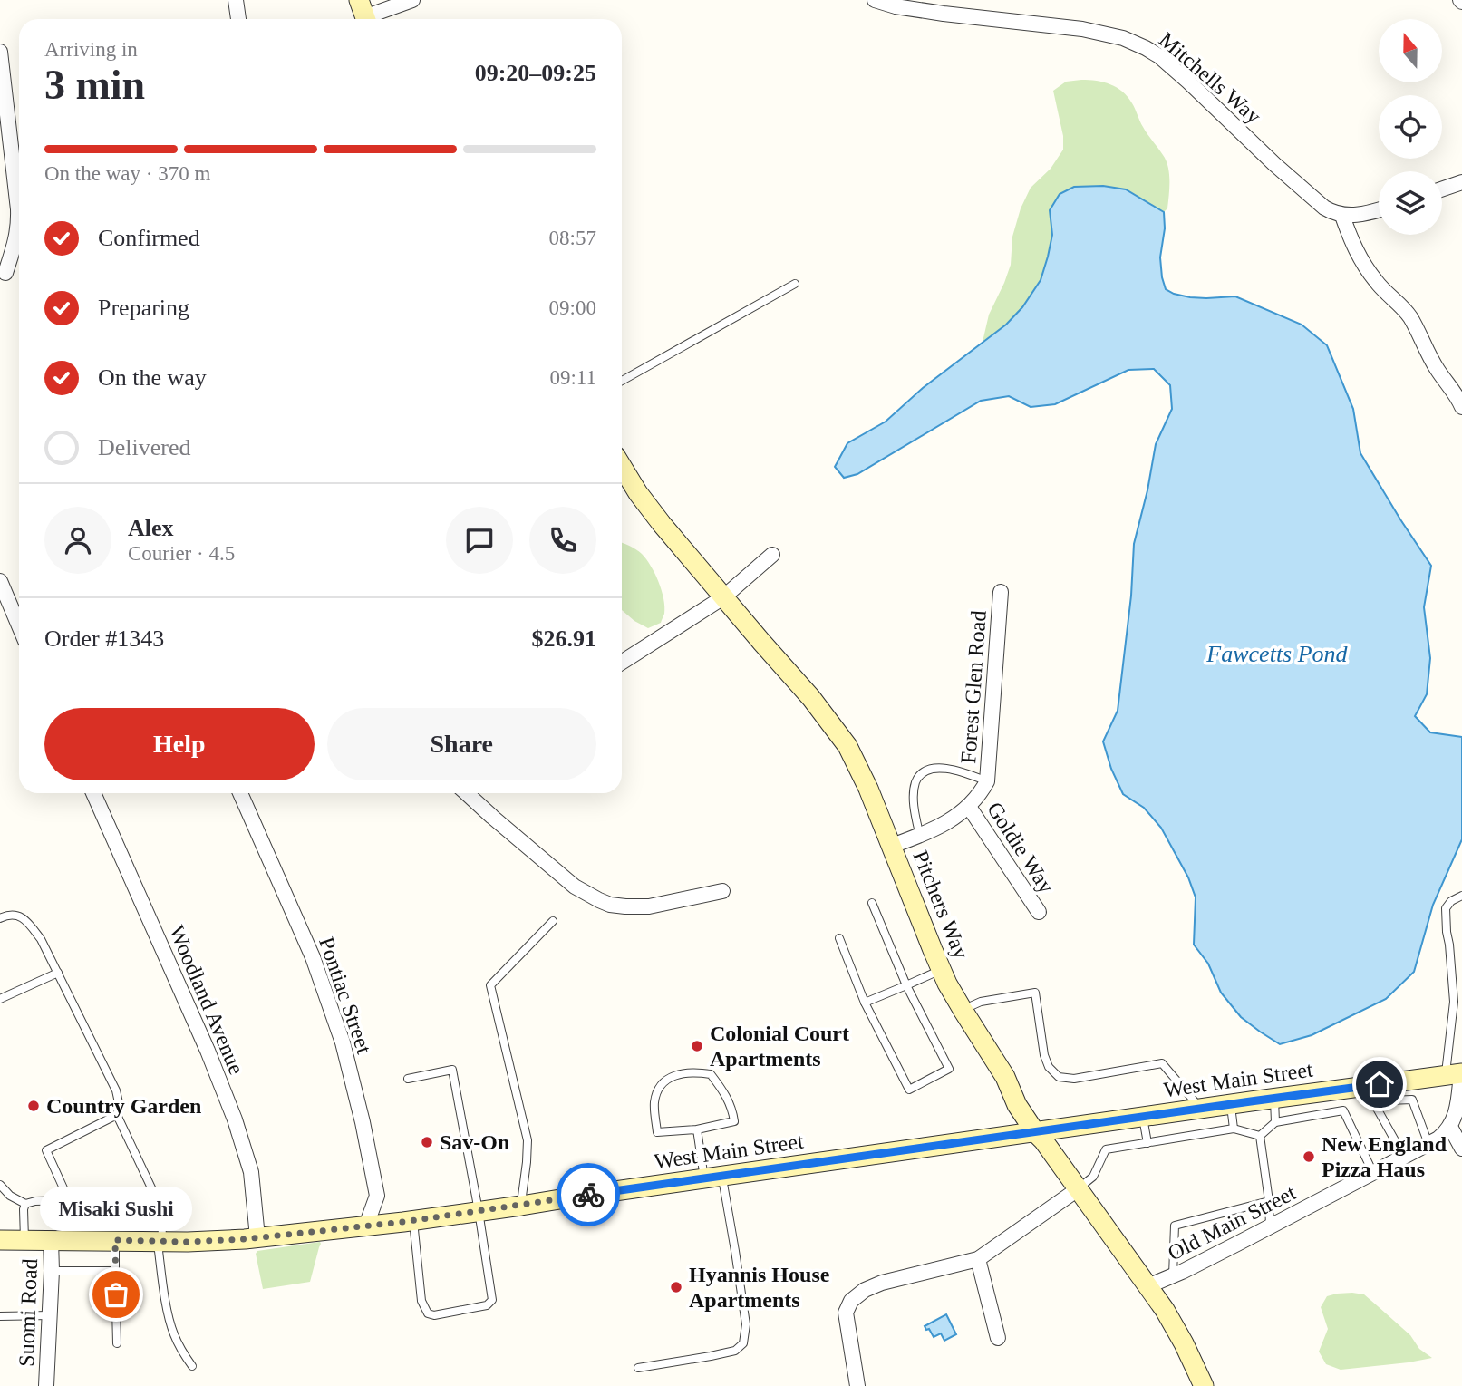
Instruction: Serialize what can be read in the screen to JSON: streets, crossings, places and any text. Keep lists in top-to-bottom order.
{
  "streets": {
    "main road": ["Pitchers Way", "West Main Street"],
    "street": [
      "Mitchells Way",
      "Forest Glen Road",
      "Goldie Way",
      "Pontiac Street",
      "Woodland Avenue",
      "Old Main Street",
      "Suomi Road"
    ]
  },
  "crossings": [
    ["Forest Glen Road", "Goldie Way"],
    ["Forest Glen Road", "Pitchers Way"],
    ["Pitchers Way", "West Main Street"],
    ["Pitchers Way", "Old Main Street"],
    ["Pontiac Street", "West Main Street"],
    ["Woodland Avenue", "West Main Street"],
    ["West Main Street", "Suomi Road"]
  ],
  "water": ["Fawcetts Pond"],
  "places": [
    "Colonial Court Apartments",
    "Country Garden",
    "Sav-On",
    "New England Pizza Haus",
    "Hyannis House Apartments",
    "Misaki Sushi"
  ],
  "north": "top",
  "page": {
    "heading": ["3 min", "Arriving in", "09:20–09:25"],
    "panel": [
      "Alex",
      "Courier · 4.5",
      "Order #1343",
      "$26.91"
    ],
    "bar": "On the way · 370 m",
    "list": [
      ["Confirmed", "08:57"],
      ["Preparing", "09:00"],
      ["On the way", "09:11"],
      "Delivered"
    ],
    "buttons": ["Help", "Share"],
    "bubble": "Misaki Sushi"
  }
}
